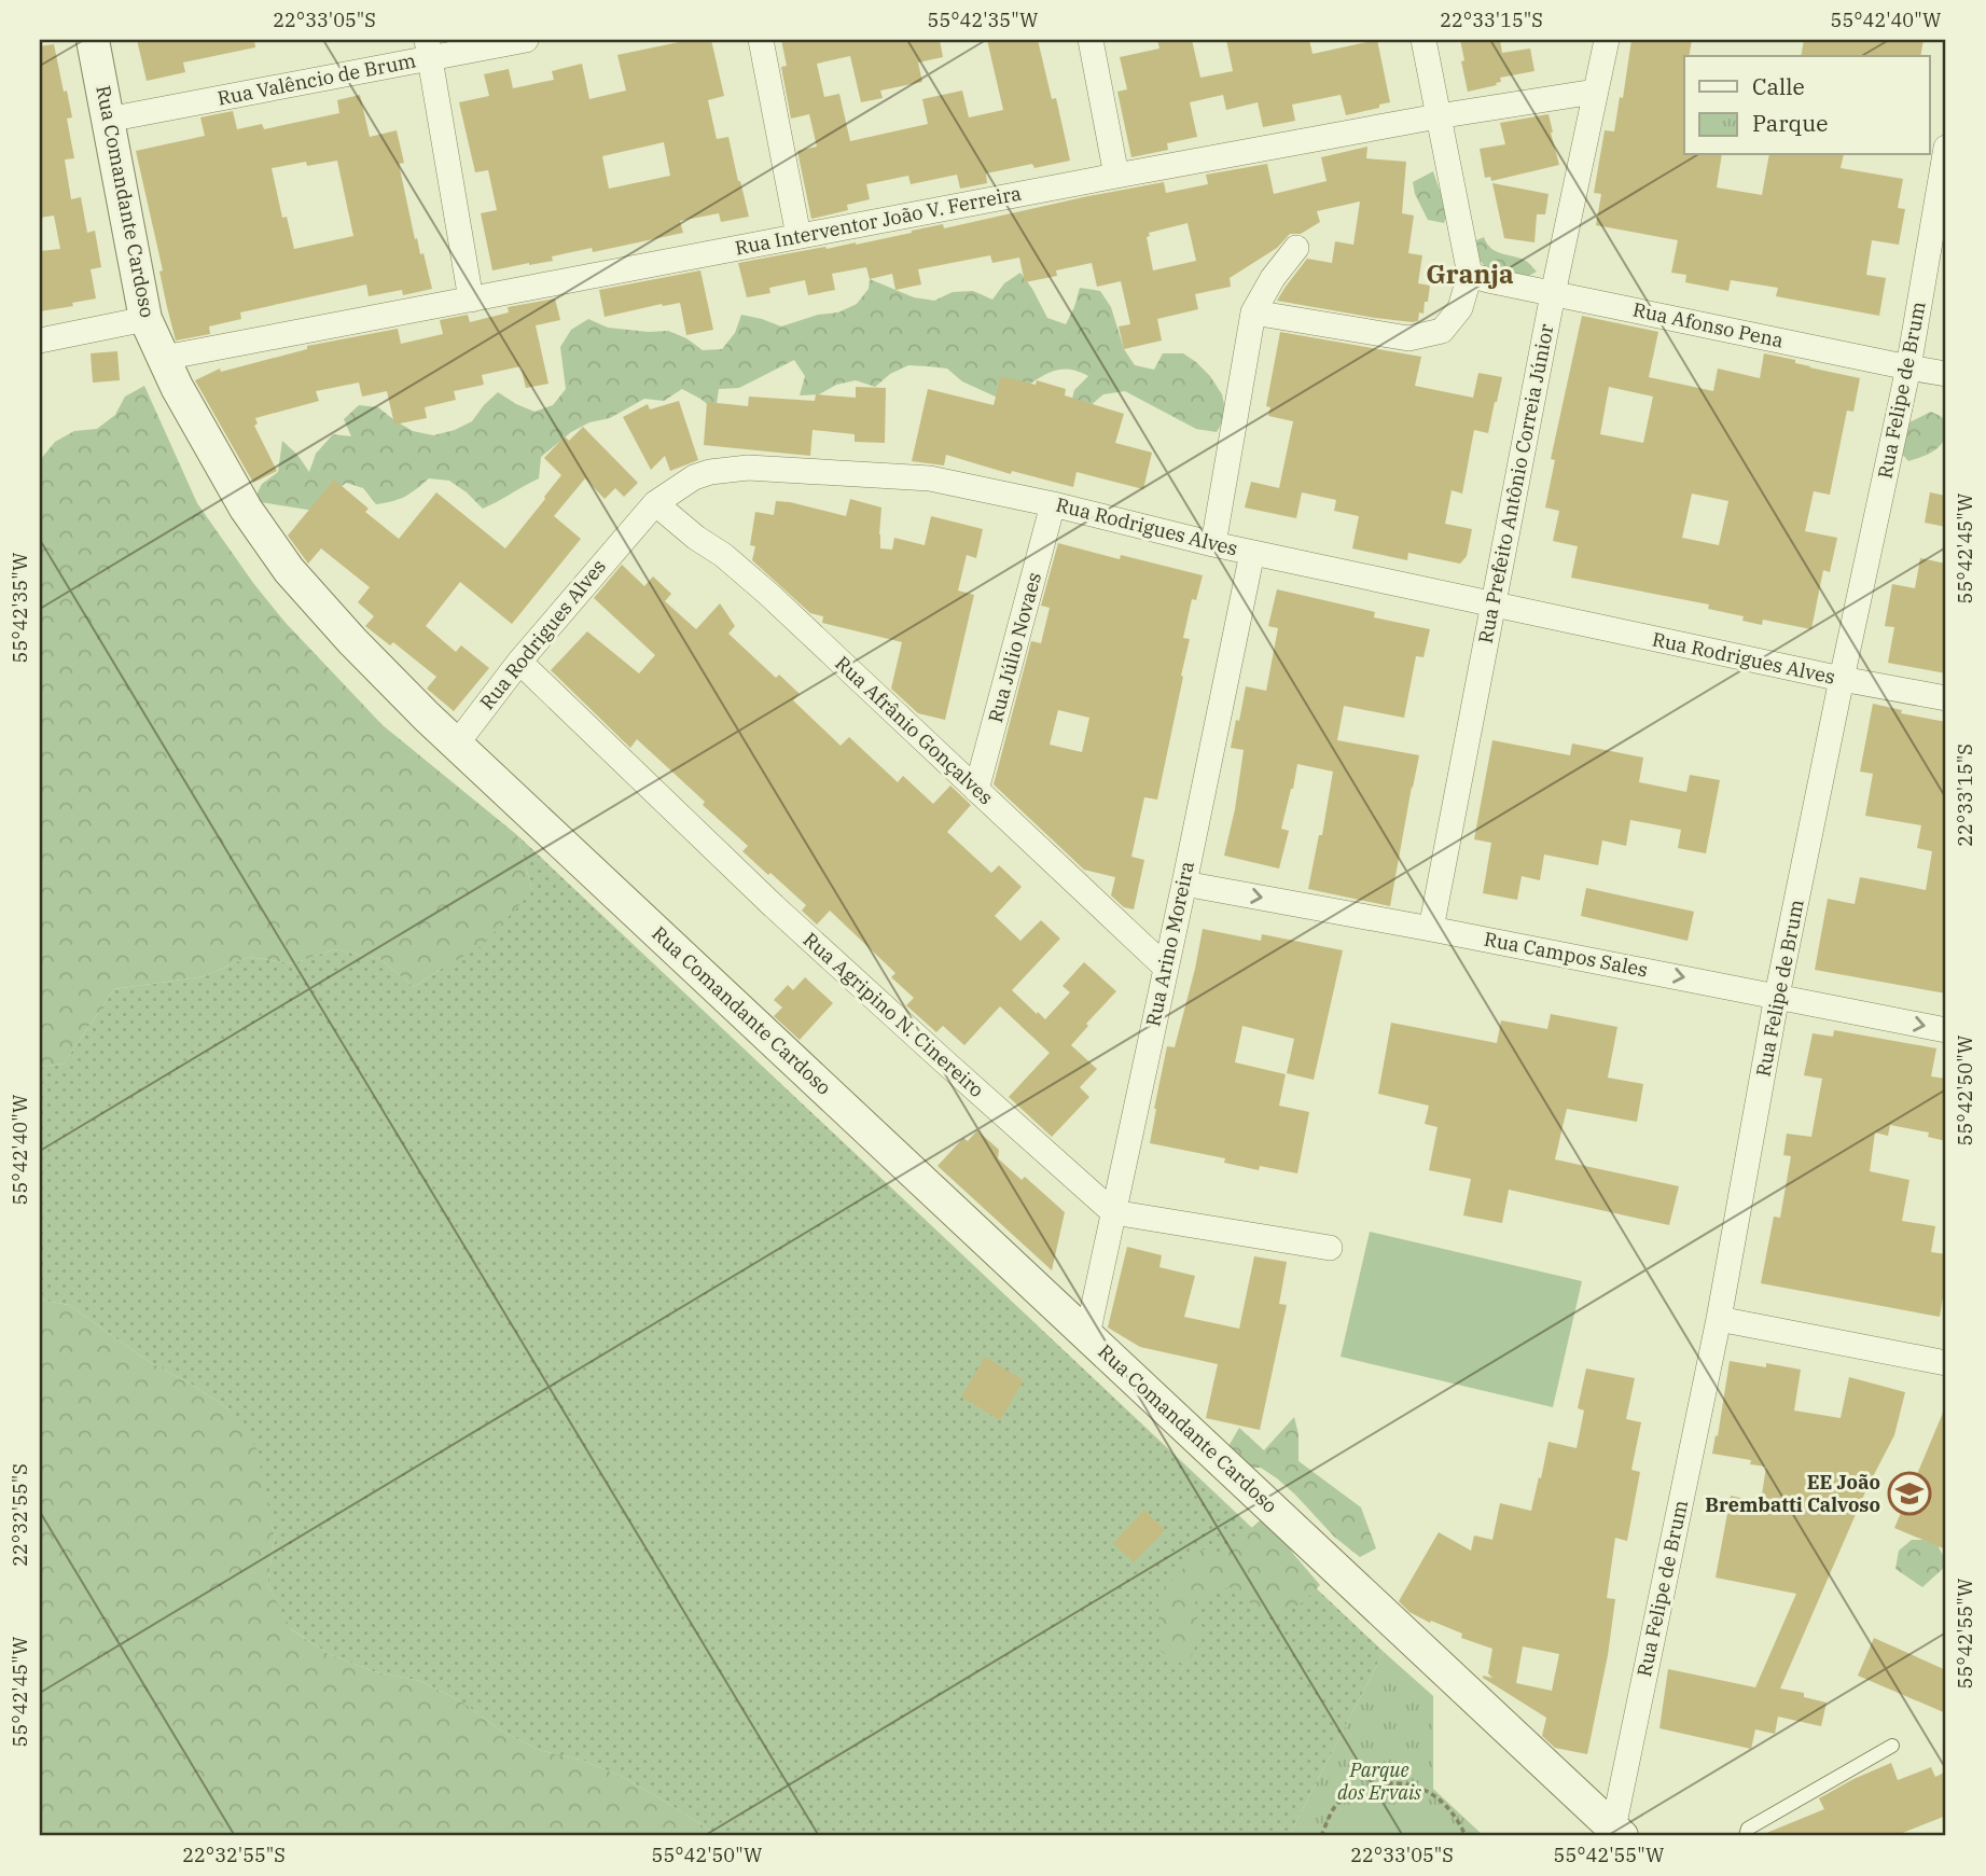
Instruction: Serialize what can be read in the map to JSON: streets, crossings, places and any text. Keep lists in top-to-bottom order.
{
  "streets": {
    "street": [
      "Rua Valêncio de Brum",
      "Rua Comandante Cardoso",
      "Rua Interventor João V. Ferreira",
      "Rua Afonso Pena",
      "Rua Felipe de Brum",
      "Rua Prefeito Antônio Correia Júnior",
      "Rua Rodrigues Alves",
      "Rua Júlio Novaes",
      "Rua Afrânio Gonçalves",
      "Rua Arino Moreira",
      "Rua Campos Sales",
      "Rua Agripino N. Cinereiro"
    ]
  },
  "crossings": [
    ["Rua Valêncio de Brum", "Rua Comandante Cardoso"],
    ["Rua Comandante Cardoso", "Rua Interventor João V. Ferreira"],
    ["Rua Comandante Cardoso", "Rua Felipe de Brum"],
    ["Rua Comandante Cardoso", "Rua Rodrigues Alves"],
    ["Rua Comandante Cardoso", "Rua Arino Moreira"],
    ["Rua Interventor João V. Ferreira", "Rua Prefeito Antônio Correia Júnior"],
    ["Rua Afonso Pena", "Rua Felipe de Brum"],
    ["Rua Afonso Pena", "Rua Prefeito Antônio Correia Júnior"],
    ["Rua Felipe de Brum", "Rua Rodrigues Alves"],
    ["Rua Felipe de Brum", "Rua Campos Sales"],
    ["Rua Prefeito Antônio Correia Júnior", "Rua Rodrigues Alves"],
    ["Rua Prefeito Antônio Correia Júnior", "Rua Campos Sales"],
    ["Rua Rodrigues Alves", "Rua Júlio Novaes"],
    ["Rua Rodrigues Alves", "Rua Afrânio Gonçalves"],
    ["Rua Rodrigues Alves", "Rua Arino Moreira"],
    ["Rua Rodrigues Alves", "Rua Agripino N. Cinereiro"],
    ["Rua Júlio Novaes", "Rua Afrânio Gonçalves"],
    ["Rua Afrânio Gonçalves", "Rua Arino Moreira"],
    ["Rua Arino Moreira", "Rua Campos Sales"],
    ["Rua Arino Moreira", "Rua Agripino N. Cinereiro"]
  ],
  "one_way": ["Rua Campos Sales"],
  "districts": ["Granja"],
  "parks": ["Parque dos Ervais"],
  "places": {
    "school or university": ["EE João Brembatti Calvoso"]
  },
  "legend": ["Calle", "Parque"],
  "coordinates": [
    "22°33'05\"S",
    "55°42'35\"W",
    "22°33'15\"S",
    "55°42'40\"W",
    "55°42'45\"W",
    "55°42'50\"W",
    "22°32'55\"S",
    "55°42'55\"W"
  ]
}
